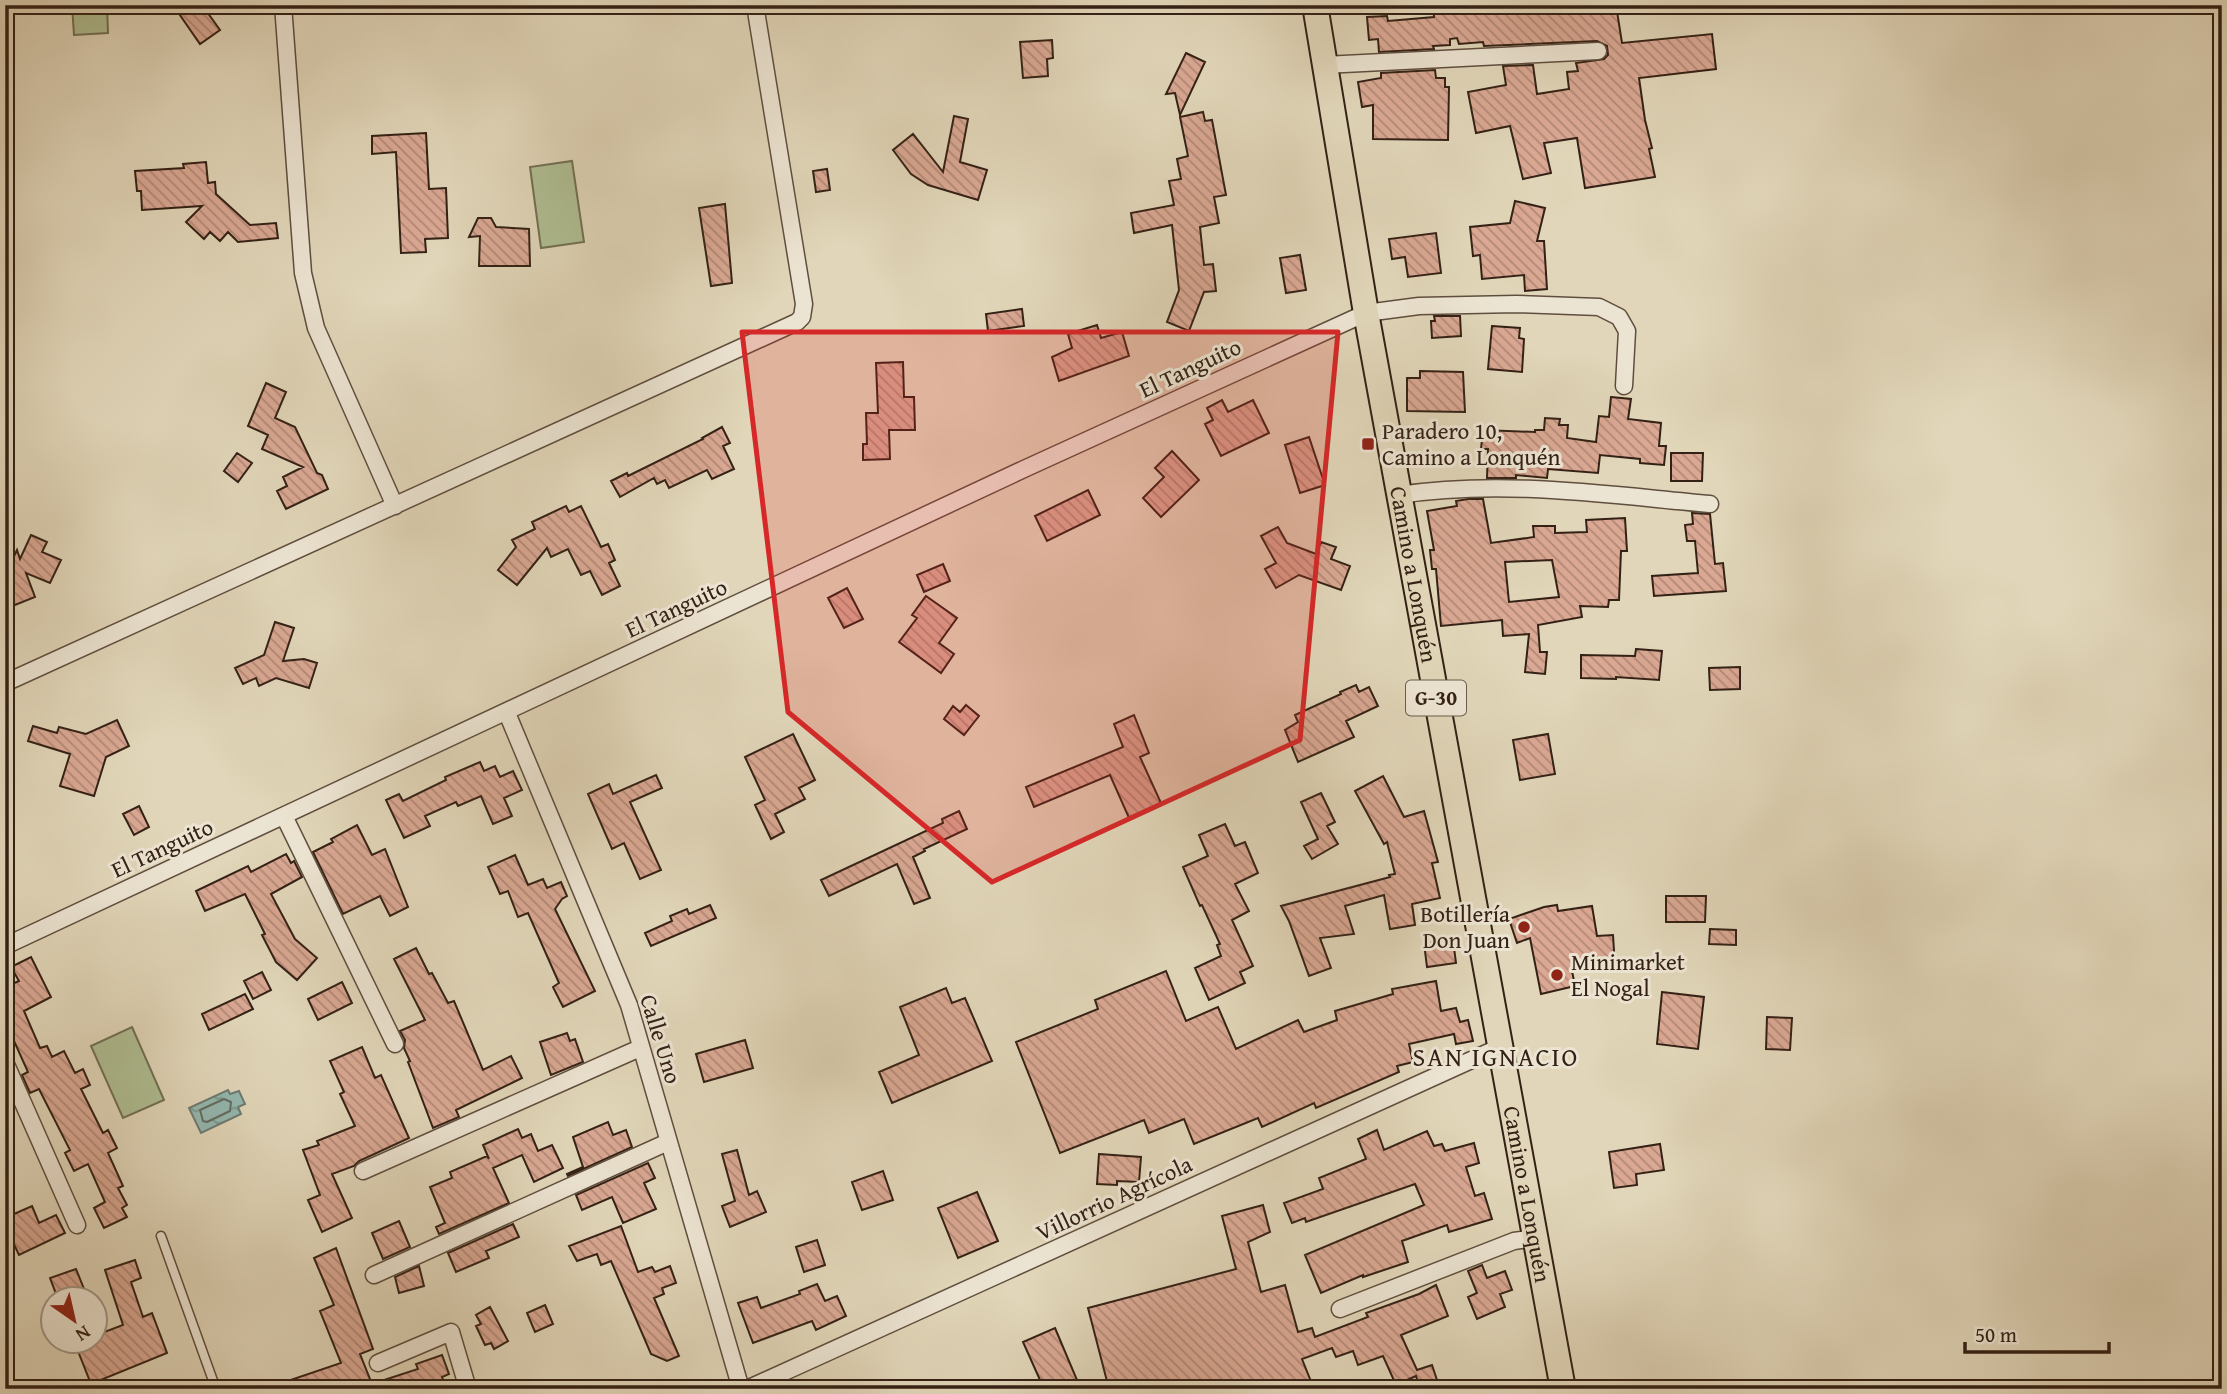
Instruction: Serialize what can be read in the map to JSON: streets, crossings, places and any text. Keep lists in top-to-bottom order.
{
  "streets": {
    "main road": ["Camino a Lonquén", "G-30"],
    "street": ["El Tanguito", "Calle Uno", "Villorrio Agrícola"]
  },
  "crossings": [
    ["El Tanguito", "Camino a Lonquén"],
    ["El Tanguito", "Calle Uno"],
    ["Camino a Lonquén", "Villorrio Agrícola"]
  ],
  "districts": ["SAN IGNACIO"],
  "places": {
    "transit": ["Paradero 10, Camino a Lonquén"],
    "other": ["Botillería Don Juan", "Minimarket El Nogal"]
  },
  "scale_bar": "50 m",
  "north": "bottom right"
}
